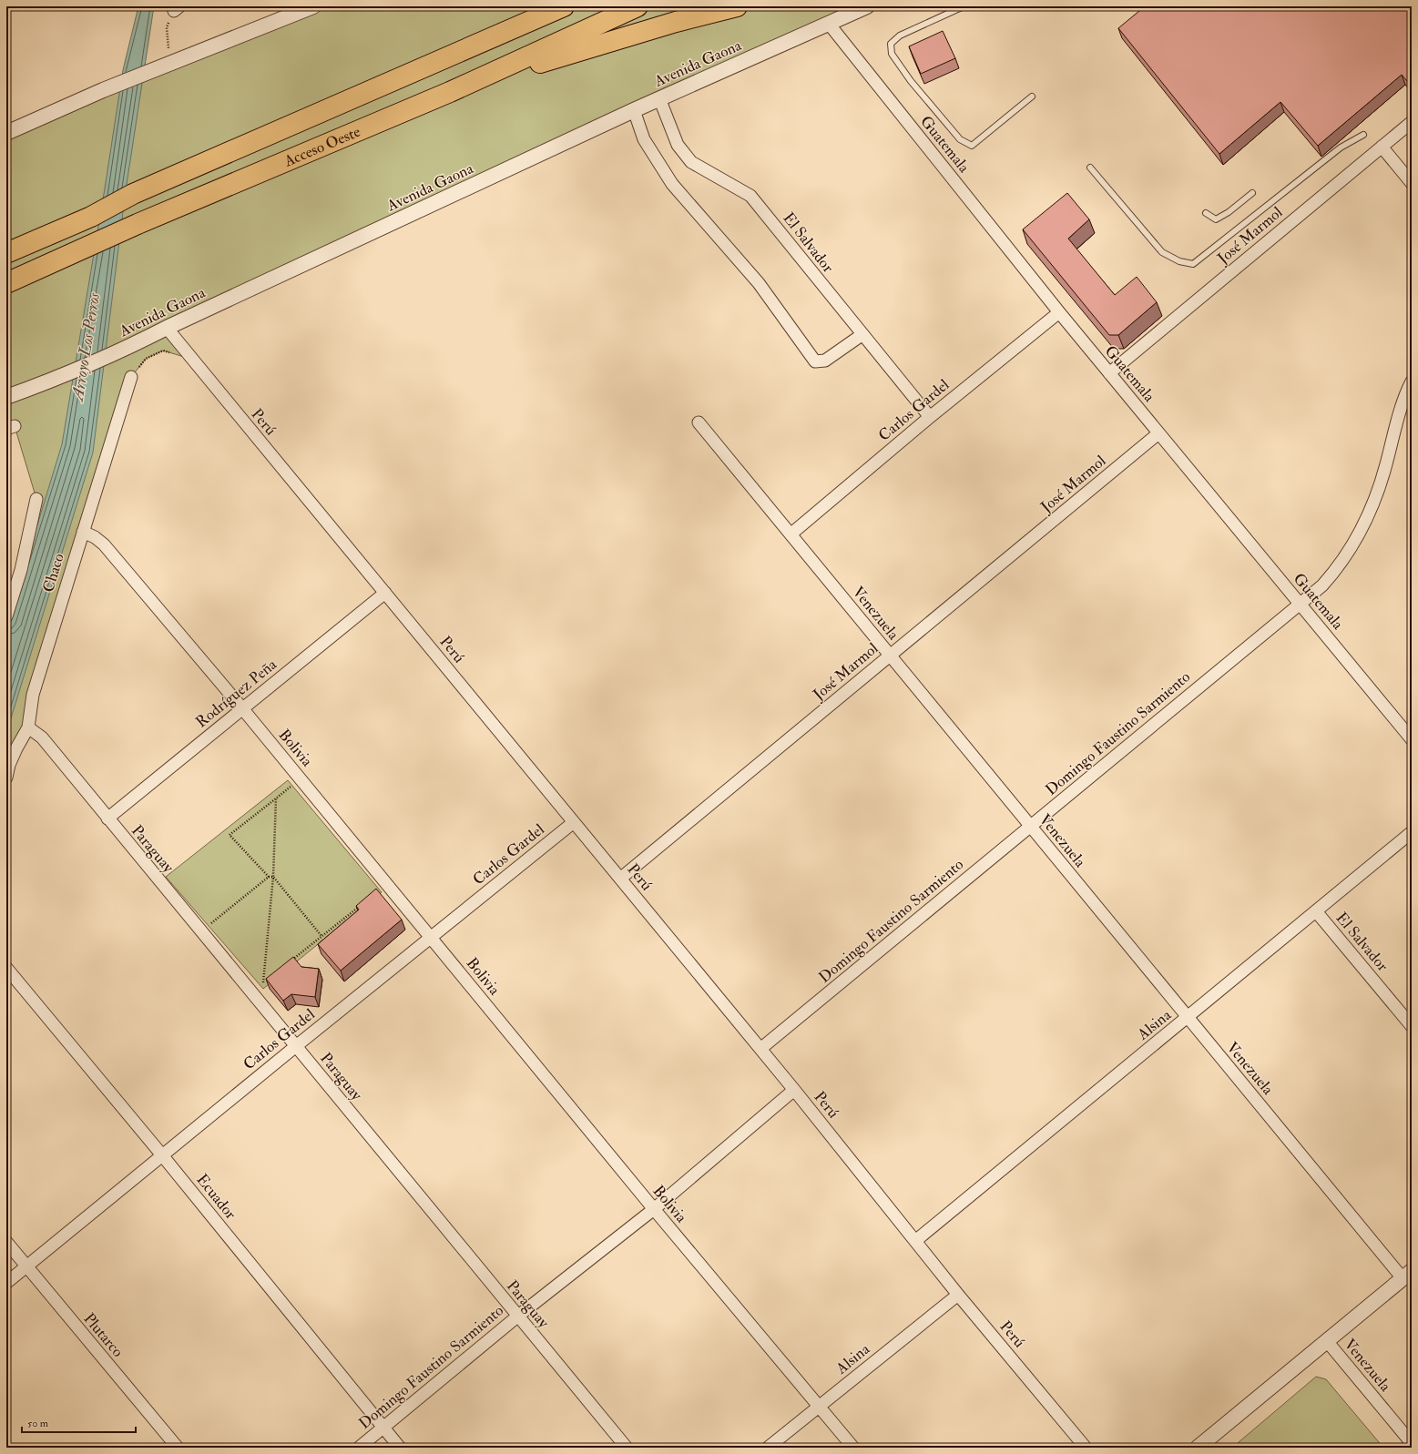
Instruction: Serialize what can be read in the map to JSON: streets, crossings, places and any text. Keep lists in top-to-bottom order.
{
  "streets": {
    "highway": ["Acceso Oeste"],
    "street": [
      "Avenida Gaona",
      "Guatemala",
      "José Marmol",
      "El Salvador",
      "Carlos Gardel",
      "Perú",
      "Chaco",
      "Venezuela",
      "Rodríguez Peña",
      "Domingo Faustino Sarmiento",
      "Bolivia",
      "Paraguay",
      "Alsina",
      "Ecuador",
      "Plutarco"
    ]
  },
  "crossings": [
    ["Avenida Gaona", "Guatemala"],
    ["Avenida Gaona", "El Salvador"],
    ["Avenida Gaona", "Perú"],
    ["Guatemala", "José Marmol"],
    ["Guatemala", "Carlos Gardel"],
    ["Guatemala", "Domingo Faustino Sarmiento"],
    ["José Marmol", "Perú"],
    ["José Marmol", "Venezuela"],
    ["El Salvador", "Carlos Gardel"],
    ["El Salvador", "Alsina"],
    ["Carlos Gardel", "Perú"],
    ["Carlos Gardel", "Venezuela"],
    ["Carlos Gardel", "Bolivia"],
    ["Carlos Gardel", "Paraguay"],
    ["Carlos Gardel", "Ecuador"],
    ["Carlos Gardel", "Plutarco"],
    ["Perú", "Rodríguez Peña"],
    ["Perú", "Domingo Faustino Sarmiento"],
    ["Perú", "Alsina"],
    ["Chaco", "Bolivia"],
    ["Chaco", "Paraguay"],
    ["Venezuela", "Domingo Faustino Sarmiento"],
    ["Venezuela", "Alsina"],
    ["Rodríguez Peña", "Bolivia"],
    ["Rodríguez Peña", "Paraguay"],
    ["Domingo Faustino Sarmiento", "Bolivia"],
    ["Domingo Faustino Sarmiento", "Paraguay"],
    ["Domingo Faustino Sarmiento", "Ecuador"],
    ["Bolivia", "Alsina"]
  ],
  "water": ["Arroyo Los Perros"],
  "scale_bar": "50 m"
}
